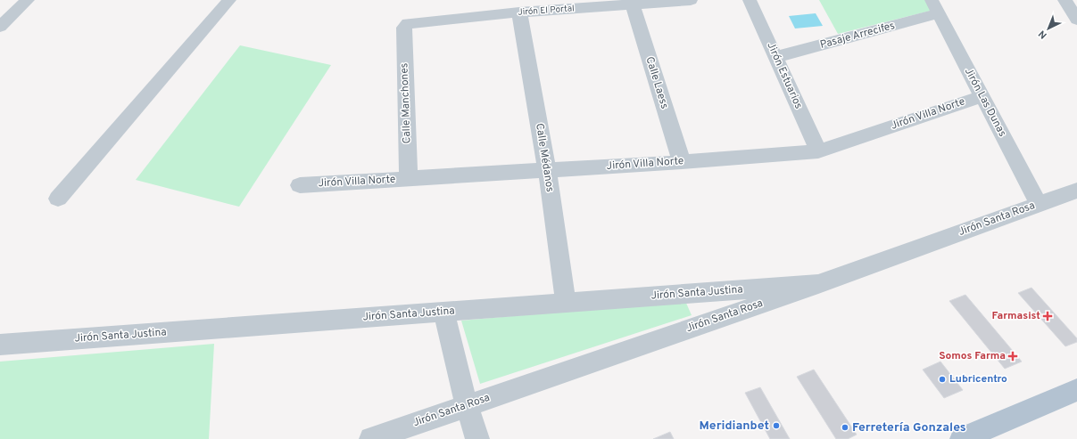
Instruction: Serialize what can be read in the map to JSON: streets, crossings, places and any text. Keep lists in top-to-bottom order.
{
  "streets": {
    "street": [
      "Jirón El Portal",
      "Pasaje Arrecifes",
      "Jirón Estuarios",
      "Calle Laess",
      "Jirón Las Dunas",
      "Calle Manchones",
      "Jirón Villa Norte",
      "Calle Médanos",
      "Jirón Santa Rosa",
      "Jirón Santa Justina"
    ]
  },
  "crossings": [
    ["Jirón El Portal", "Calle Laess"],
    ["Jirón El Portal", "Calle Manchones"],
    ["Jirón El Portal", "Calle Médanos"],
    ["Pasaje Arrecifes", "Jirón Estuarios"],
    ["Pasaje Arrecifes", "Jirón Las Dunas"],
    ["Jirón Estuarios", "Jirón Villa Norte"],
    ["Calle Laess", "Jirón Villa Norte"],
    ["Jirón Las Dunas", "Jirón Villa Norte"],
    ["Jirón Las Dunas", "Jirón Santa Rosa"],
    ["Calle Manchones", "Jirón Villa Norte"],
    ["Jirón Villa Norte", "Calle Médanos"],
    ["Calle Médanos", "Jirón Santa Justina"],
    ["Jirón Santa Rosa", "Jirón Santa Justina"]
  ],
  "places": {
    "health": ["Farmasist", "Somos Farma"],
    "other": ["Lubricentro", "Meridianbet", "Ferretería Gonzales"]
  },
  "north": "bottom left"
}
